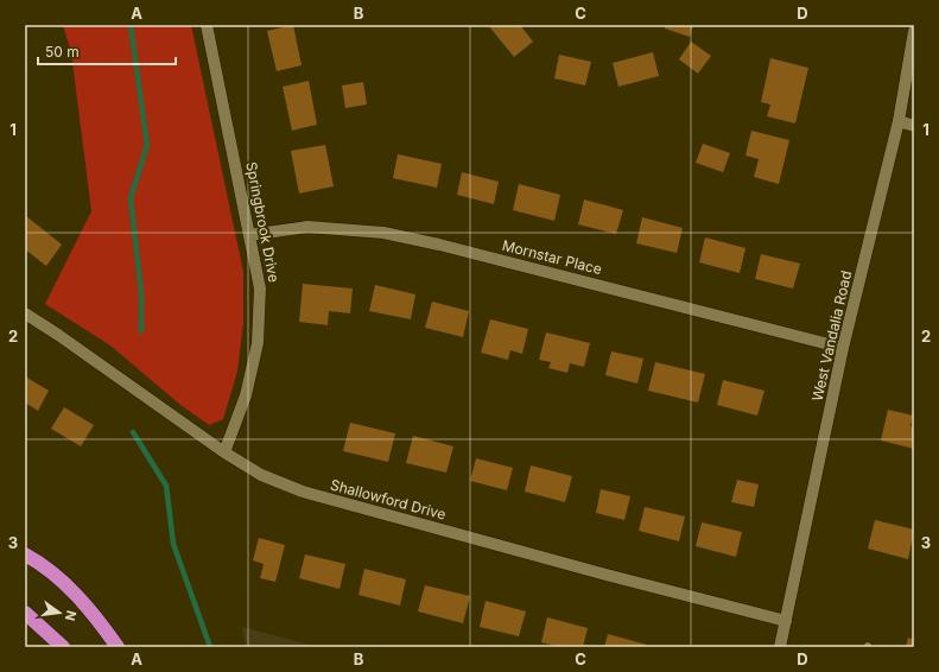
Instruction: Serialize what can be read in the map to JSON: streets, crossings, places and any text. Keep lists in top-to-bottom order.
{
  "streets": {
    "street": [
      "Springbrook Drive",
      "Mornstar Place",
      "West Vandalia Road",
      "Shallowford Drive"
    ]
  },
  "crossings": [
    ["Springbrook Drive", "Mornstar Place"],
    ["Springbrook Drive", "Shallowford Drive"],
    ["Mornstar Place", "West Vandalia Road"],
    ["West Vandalia Road", "Shallowford Drive"]
  ],
  "scale_bar": "50 m",
  "north": "right",
  "grid": {
    "columns": [
      "A",
      "B",
      "C",
      "D"
    ],
    "rows": ["1", "2", "3"]
  }
}
